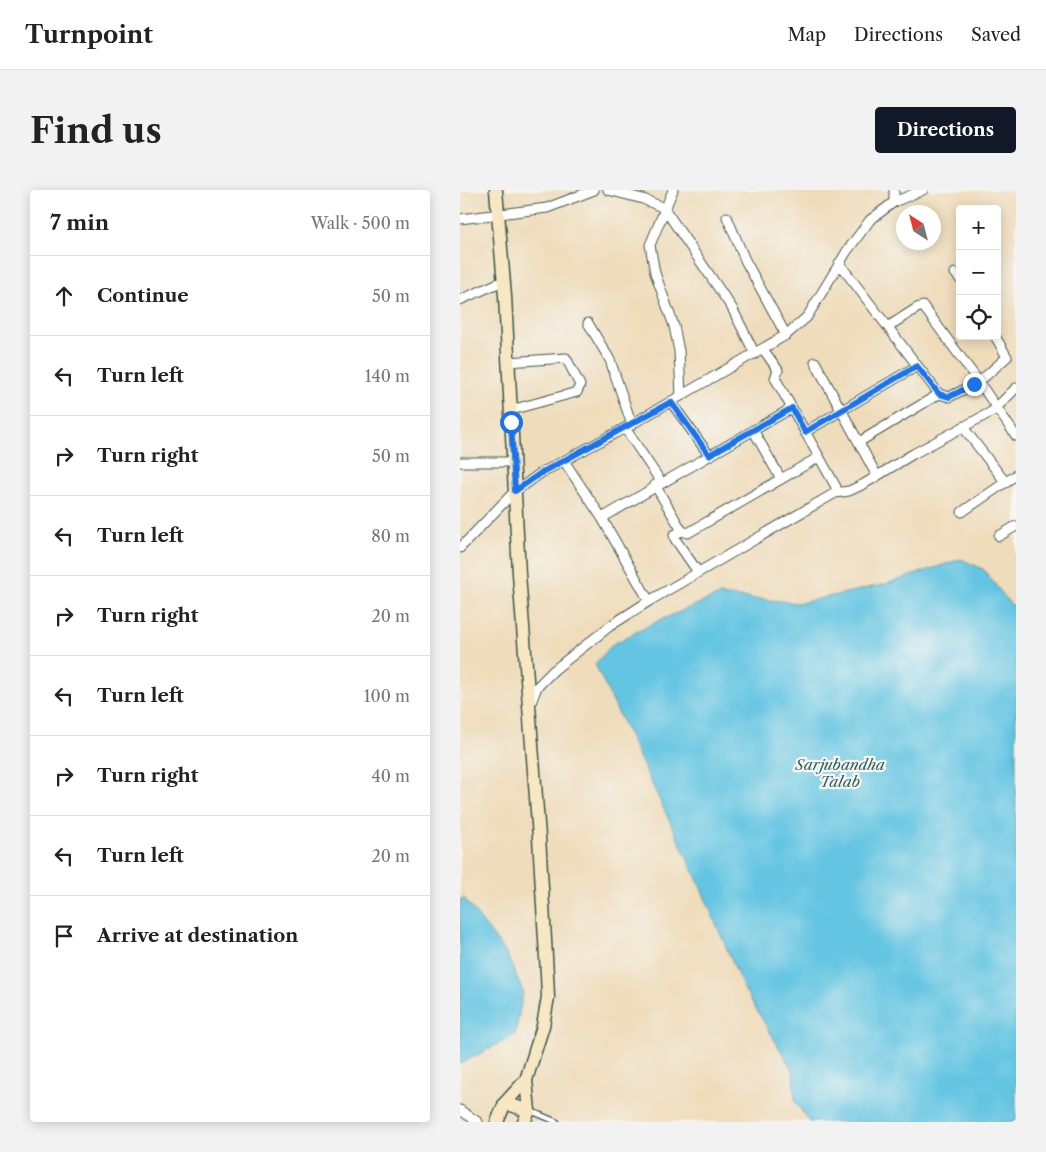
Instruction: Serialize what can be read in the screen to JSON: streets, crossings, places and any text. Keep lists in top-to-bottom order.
{
  "water": ["Sarjubandha Talab"],
  "north": "top left",
  "page": {
    "header": "Turnpoint",
    "nav": ["Map", "Directions", "Saved"],
    "buttons": "Directions",
    "title": "Find us",
    "heading": ["7 min", "Walk · 500 m"],
    "map_buttons": ["+", "−"],
    "list": [
      ["Continue", "50 m"],
      ["Turn left", "140 m"],
      ["Turn right", "50 m"],
      ["Turn left", "80 m"],
      ["Turn right", "20 m"],
      ["Turn left", "100 m"],
      ["Turn right", "40 m"],
      ["Turn left", "20 m"],
      "Arrive at destination"
    ]
  }
}
